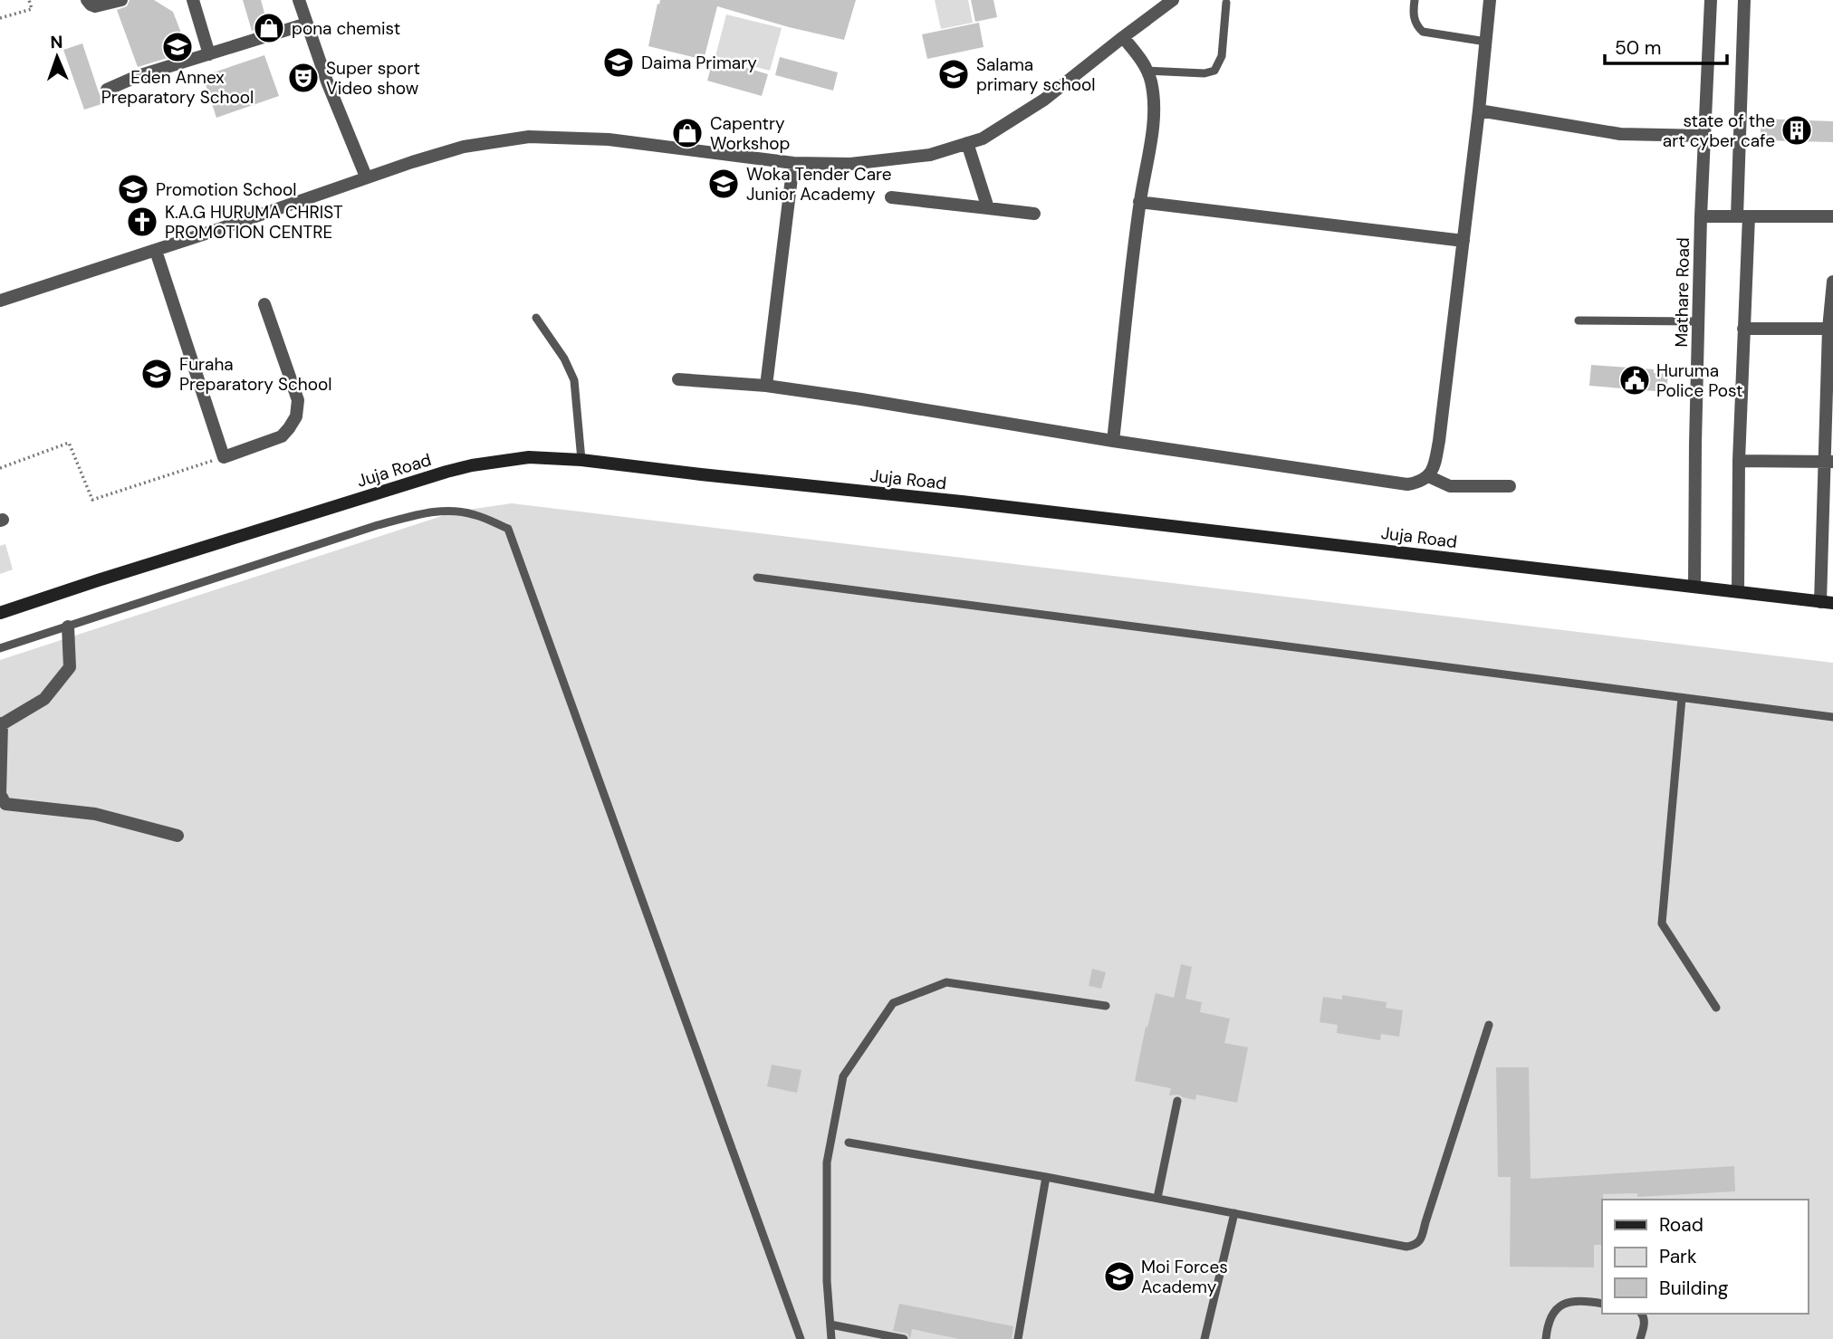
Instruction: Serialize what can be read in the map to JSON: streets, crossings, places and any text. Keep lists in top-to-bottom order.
{
  "streets": {
    "main road": ["Juja Road"],
    "street": ["Mathare Road"]
  },
  "crossings": [
    ["Mathare Road", "Juja Road"]
  ],
  "places": {
    "shop": ["pona chemist", "Capentry Workshop"],
    "school or university": [
      "Eden Annex Preparatory School",
      "Daima Primary",
      "Salama primary school",
      "Woka Tender Care Junior Academy",
      "Promotion School",
      "Furaha Preparatory School",
      "Moi Forces Academy"
    ],
    "theatre": ["Super sport Video show"],
    "building": ["state of the art cyber cafe"],
    "church": ["K.A.G HURUMA CHRIST PROMOTION CENTRE"],
    "public building": ["Huruma Police Post"]
  },
  "legend": ["Road", "Park", "Building"],
  "scale_bar": "50 m",
  "north": "top"
}
